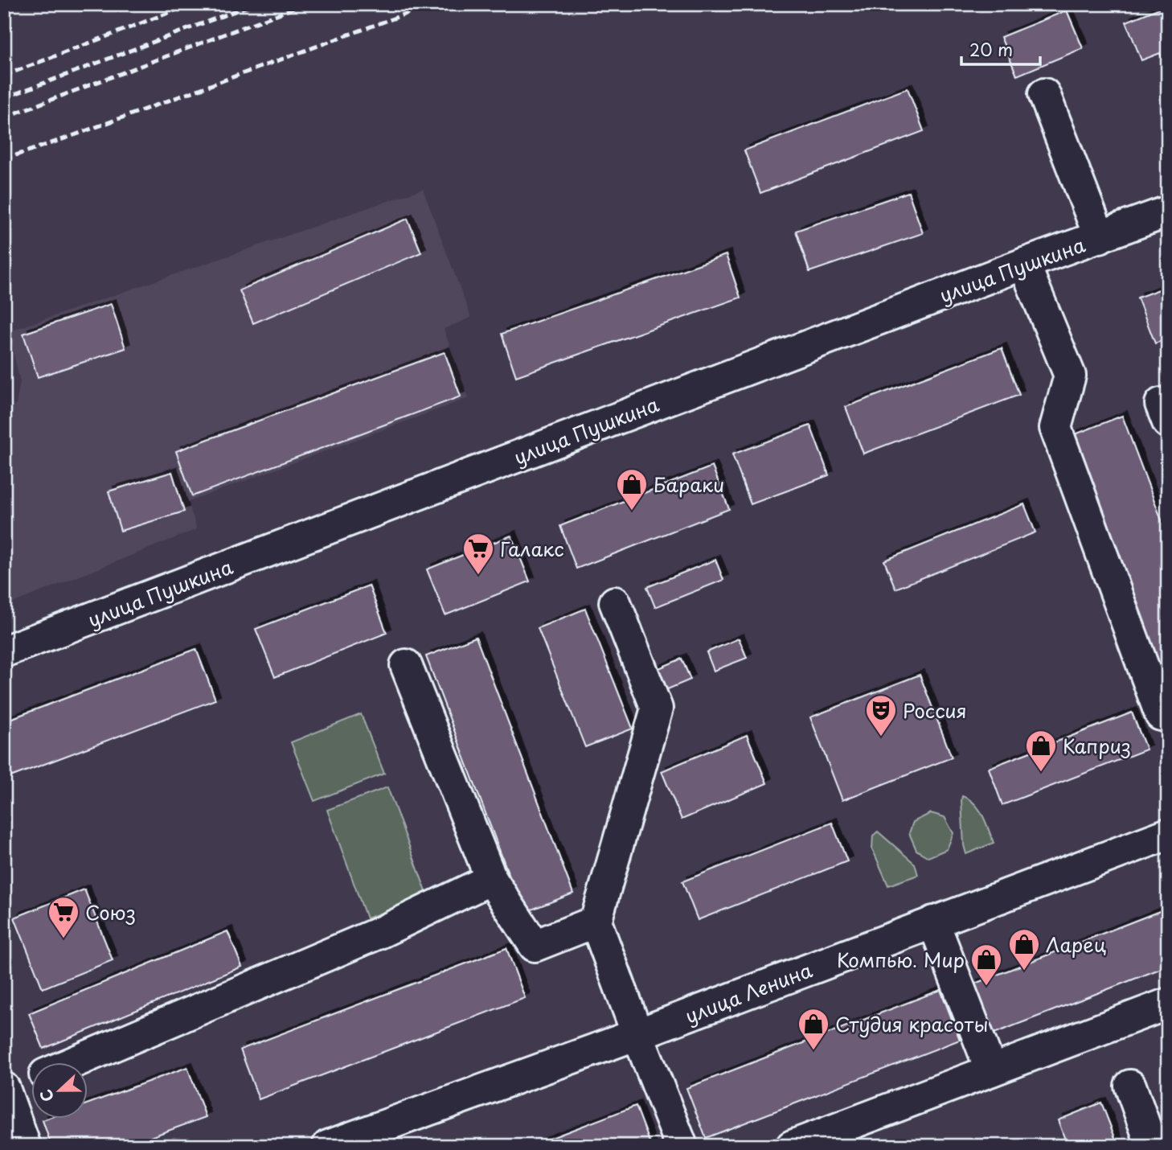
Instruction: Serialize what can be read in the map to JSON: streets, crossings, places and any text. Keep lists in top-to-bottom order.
{
  "streets": {
    "street": ["улица Пушкина", "улица Ленина"]
  },
  "places": {
    "shop": [
      "Бараки",
      "Каприз",
      "Ларец",
      "Компью. Мир",
      "Студия красоты"
    ],
    "supermarket": ["Галакс", "Союз"],
    "theatre": ["Россия"]
  },
  "scale_bar": "20 m",
  "north": "left"
}
